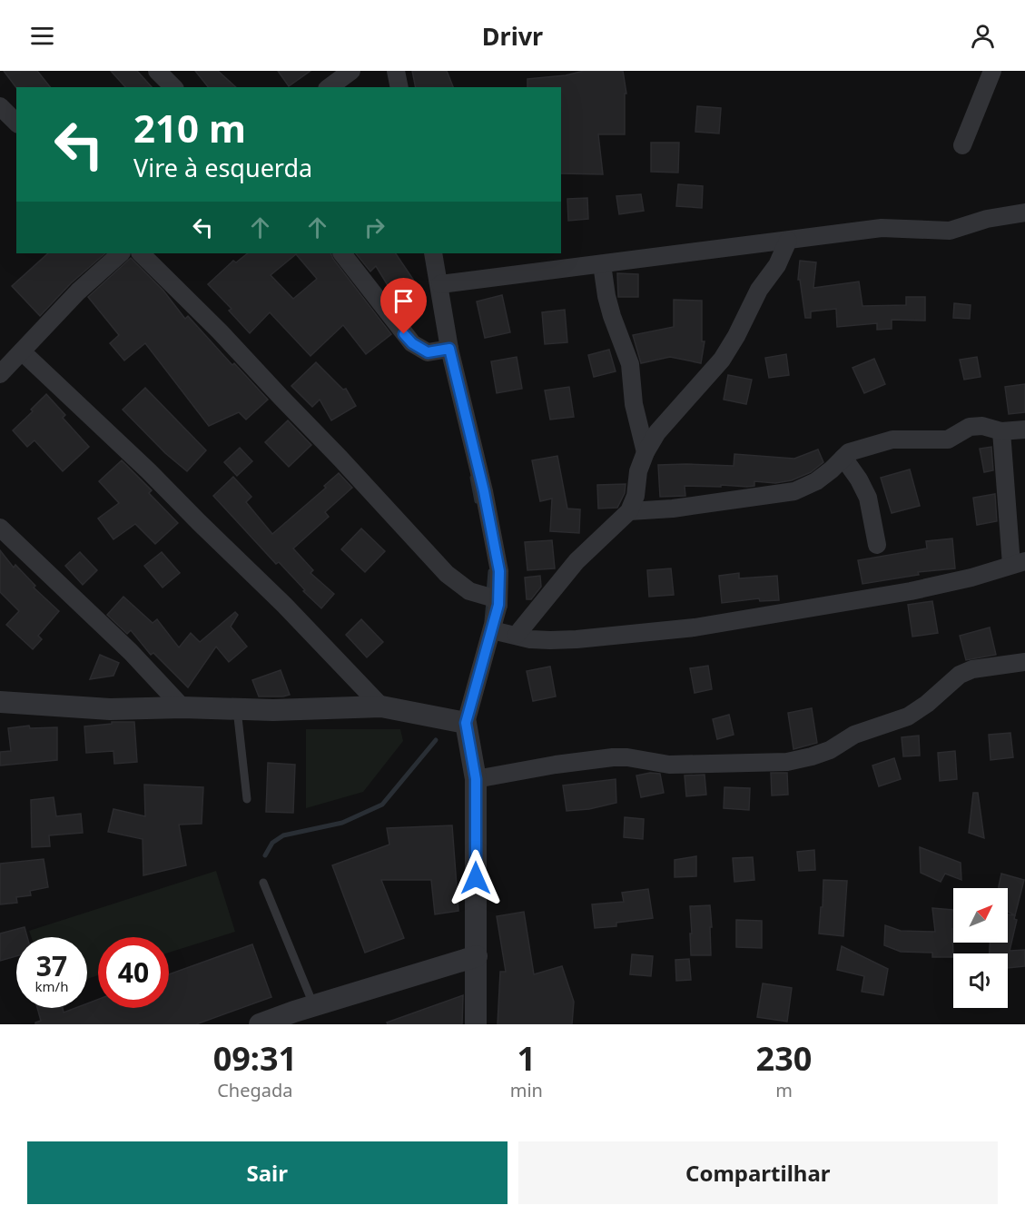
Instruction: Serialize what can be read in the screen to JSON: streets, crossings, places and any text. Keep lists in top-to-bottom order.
{
  "north": "top right",
  "page": {
    "header": "Drivr",
    "turn": ["210 m", "Vire à esquerda"],
    "speed": "37 km/h",
    "limit": "40",
    "eta": [
      "09:31",
      "Chegada",
      "1",
      "min",
      "230",
      "m"
    ],
    "buttons": ["Sair", "Compartilhar"]
  }
}
